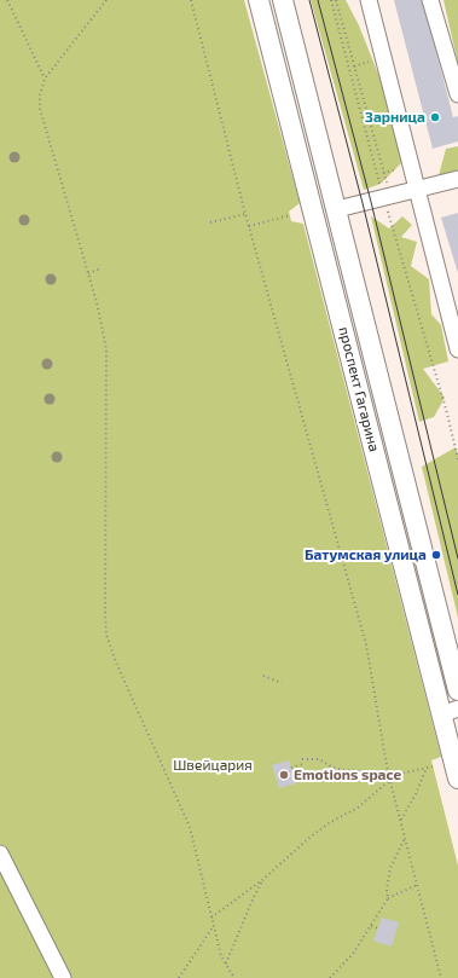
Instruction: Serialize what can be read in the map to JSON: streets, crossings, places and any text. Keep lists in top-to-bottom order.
{
  "streets": {
    "main road": ["проспект Гагарина"]
  },
  "parks": ["Швейцария"],
  "places": ["Зарница", "Батумская улица", "Emotions space"]
}
